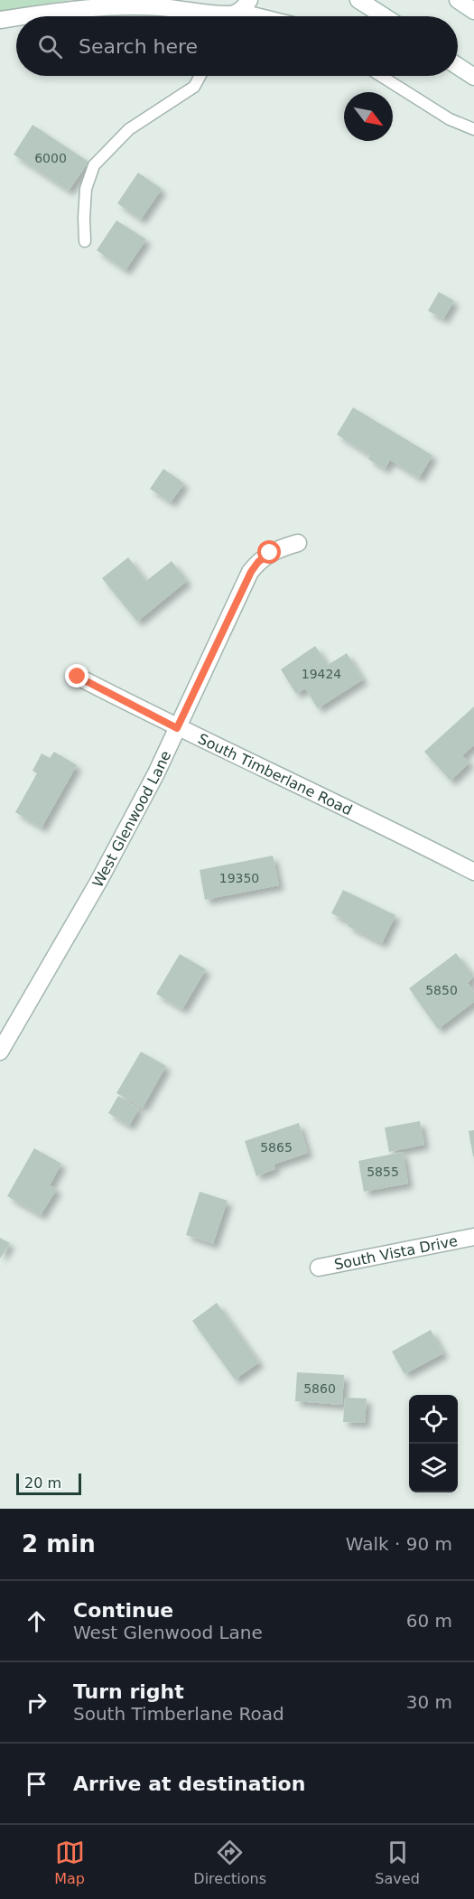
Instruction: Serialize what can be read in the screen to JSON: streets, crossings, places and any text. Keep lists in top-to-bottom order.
{
  "streets": {
    "street": ["South Timberlane Road", "West Glenwood Lane", "South Vista Drive"]
  },
  "crossings": [
    ["South Timberlane Road", "West Glenwood Lane"]
  ],
  "house_numbers": [
    "6000",
    "19424",
    "19350",
    "5850",
    "5865",
    "5855",
    "5860"
  ],
  "scale_bar": "20 m",
  "north": "bottom right",
  "page": {
    "search": "Search here",
    "scale": "20 m",
    "heading": ["2 min", "Walk · 90 m"],
    "list": [
      ["Continue", "West Glenwood Lane", "60 m"],
      ["Turn right", "South Timberlane Road", "30 m"],
      "Arrive at destination"
    ],
    "nav": ["Map", "Directions", "Saved"]
  }
}
